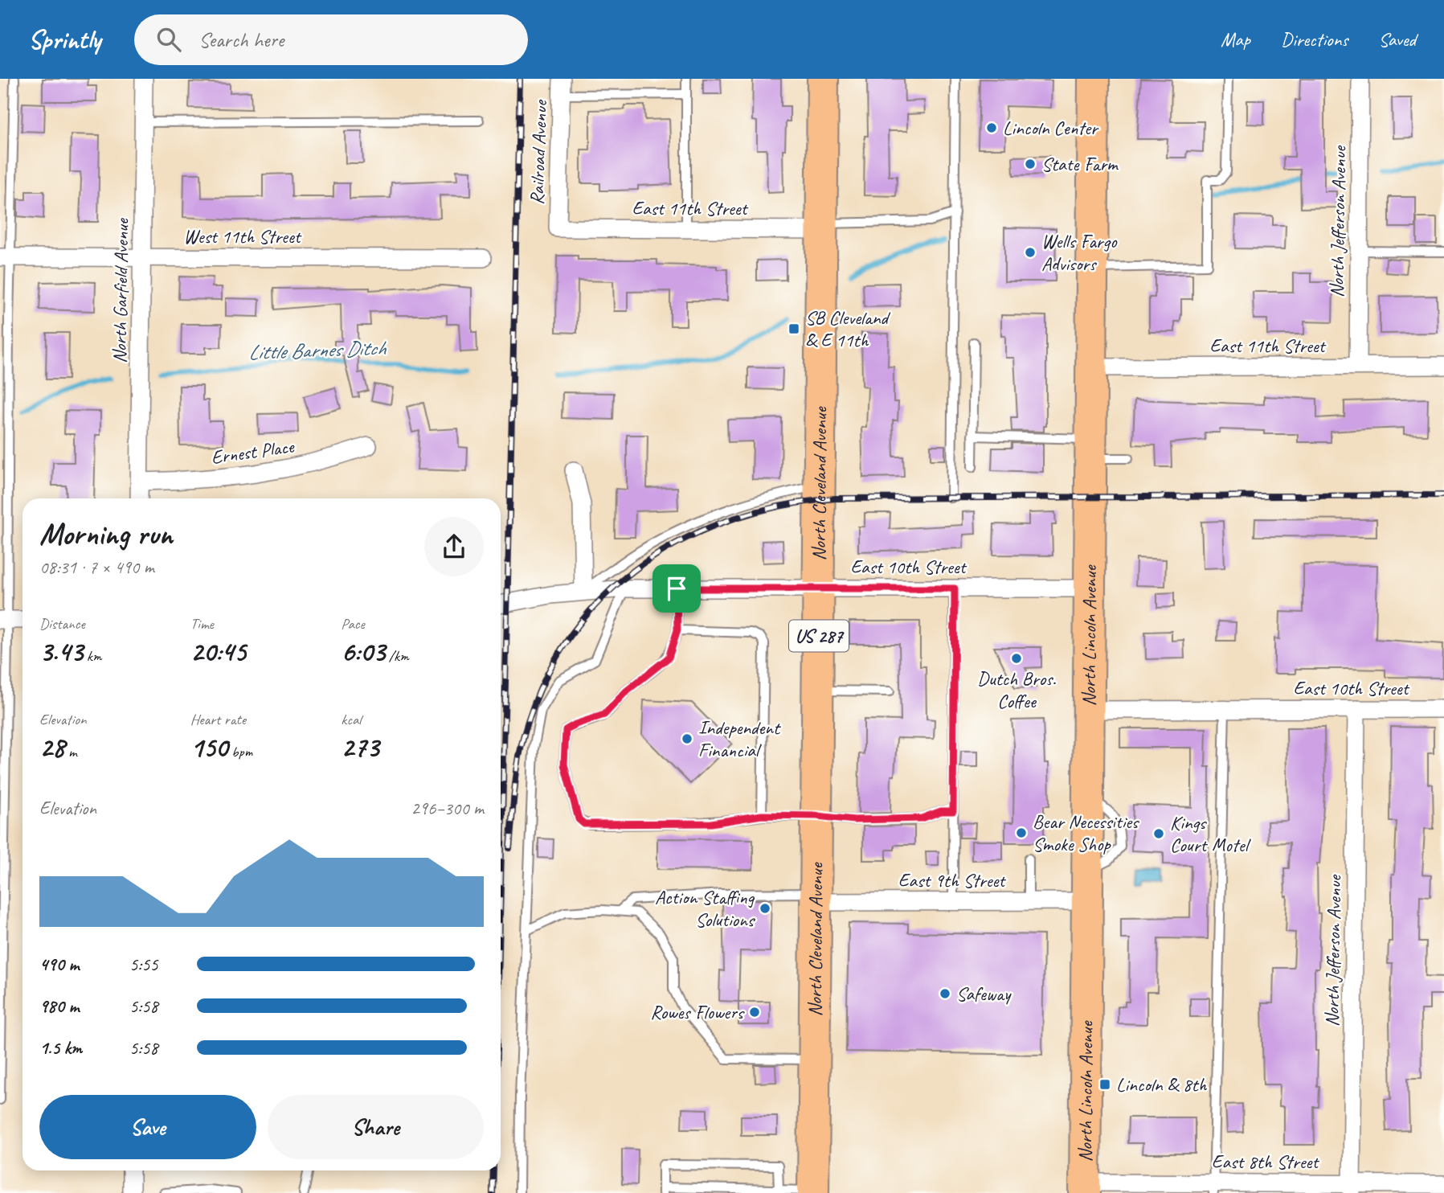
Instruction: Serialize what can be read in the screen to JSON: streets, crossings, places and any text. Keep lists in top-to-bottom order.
{
  "streets": {
    "highway": ["North Cleveland Avenue", "US 287", "North Lincoln Avenue"],
    "street": [
      "Railroad Avenue",
      "East 11th Street",
      "North Jefferson Avenue",
      "West 11th Street",
      "North Garfield Avenue",
      "Ernest Place",
      "East 10th Street",
      "East 9th Street",
      "East 8th Street"
    ]
  },
  "crossings": [
    ["Railroad Avenue", "East 11th Street"],
    ["East 11th Street", "North Jefferson Avenue"],
    ["East 11th Street", "North Cleveland Avenue"],
    ["East 11th Street", "North Lincoln Avenue"],
    ["North Jefferson Avenue", "East 10th Street"],
    ["North Jefferson Avenue", "East 8th Street"],
    ["West 11th Street", "North Garfield Avenue"],
    ["North Garfield Avenue", "Ernest Place"],
    ["North Cleveland Avenue", "East 10th Street"],
    ["North Cleveland Avenue", "East 9th Street"],
    ["East 10th Street", "North Lincoln Avenue"],
    ["North Lincoln Avenue", "East 9th Street"],
    ["North Lincoln Avenue", "East 8th Street"]
  ],
  "water": ["Little Barnes Ditch"],
  "places": {
    "other": [
      "Lincoln Center",
      "State Farm",
      "Wells Fargo Advisors",
      "Dutch Bros. Coffee",
      "Independent Financial",
      "Bear Necessities Smoke Shop",
      "Kings Court Motel",
      "Action Staffing Solutions",
      "Safeway",
      "Rowes Flowers"
    ],
    "transit": ["SB Cleveland & E 11th", "Lincoln & 8th"]
  },
  "page": {
    "header": "Sprintly",
    "search": "Search here",
    "nav": ["Map", "Directions", "Saved"],
    "heading": ["Morning run", "08:31 · 7 × 490 m"],
    "stats": [
      ["Distance", "3.43 km"],
      ["Time", "20:45"],
      ["Pace", "6:03 /km"],
      ["Elevation", "28 m"],
      ["Heart rate", "150 bpm"],
      ["kcal", "273"]
    ],
    "chart": ["Elevation", "296–300 m"],
    "list": [
      {
        "name": "490 m",
        "note": "5:55"
      },
      {
        "name": "980 m",
        "note": "5:58"
      },
      {
        "name": "1.5 km",
        "note": "5:58"
      }
    ],
    "buttons": ["Save", "Share"]
  }
}
